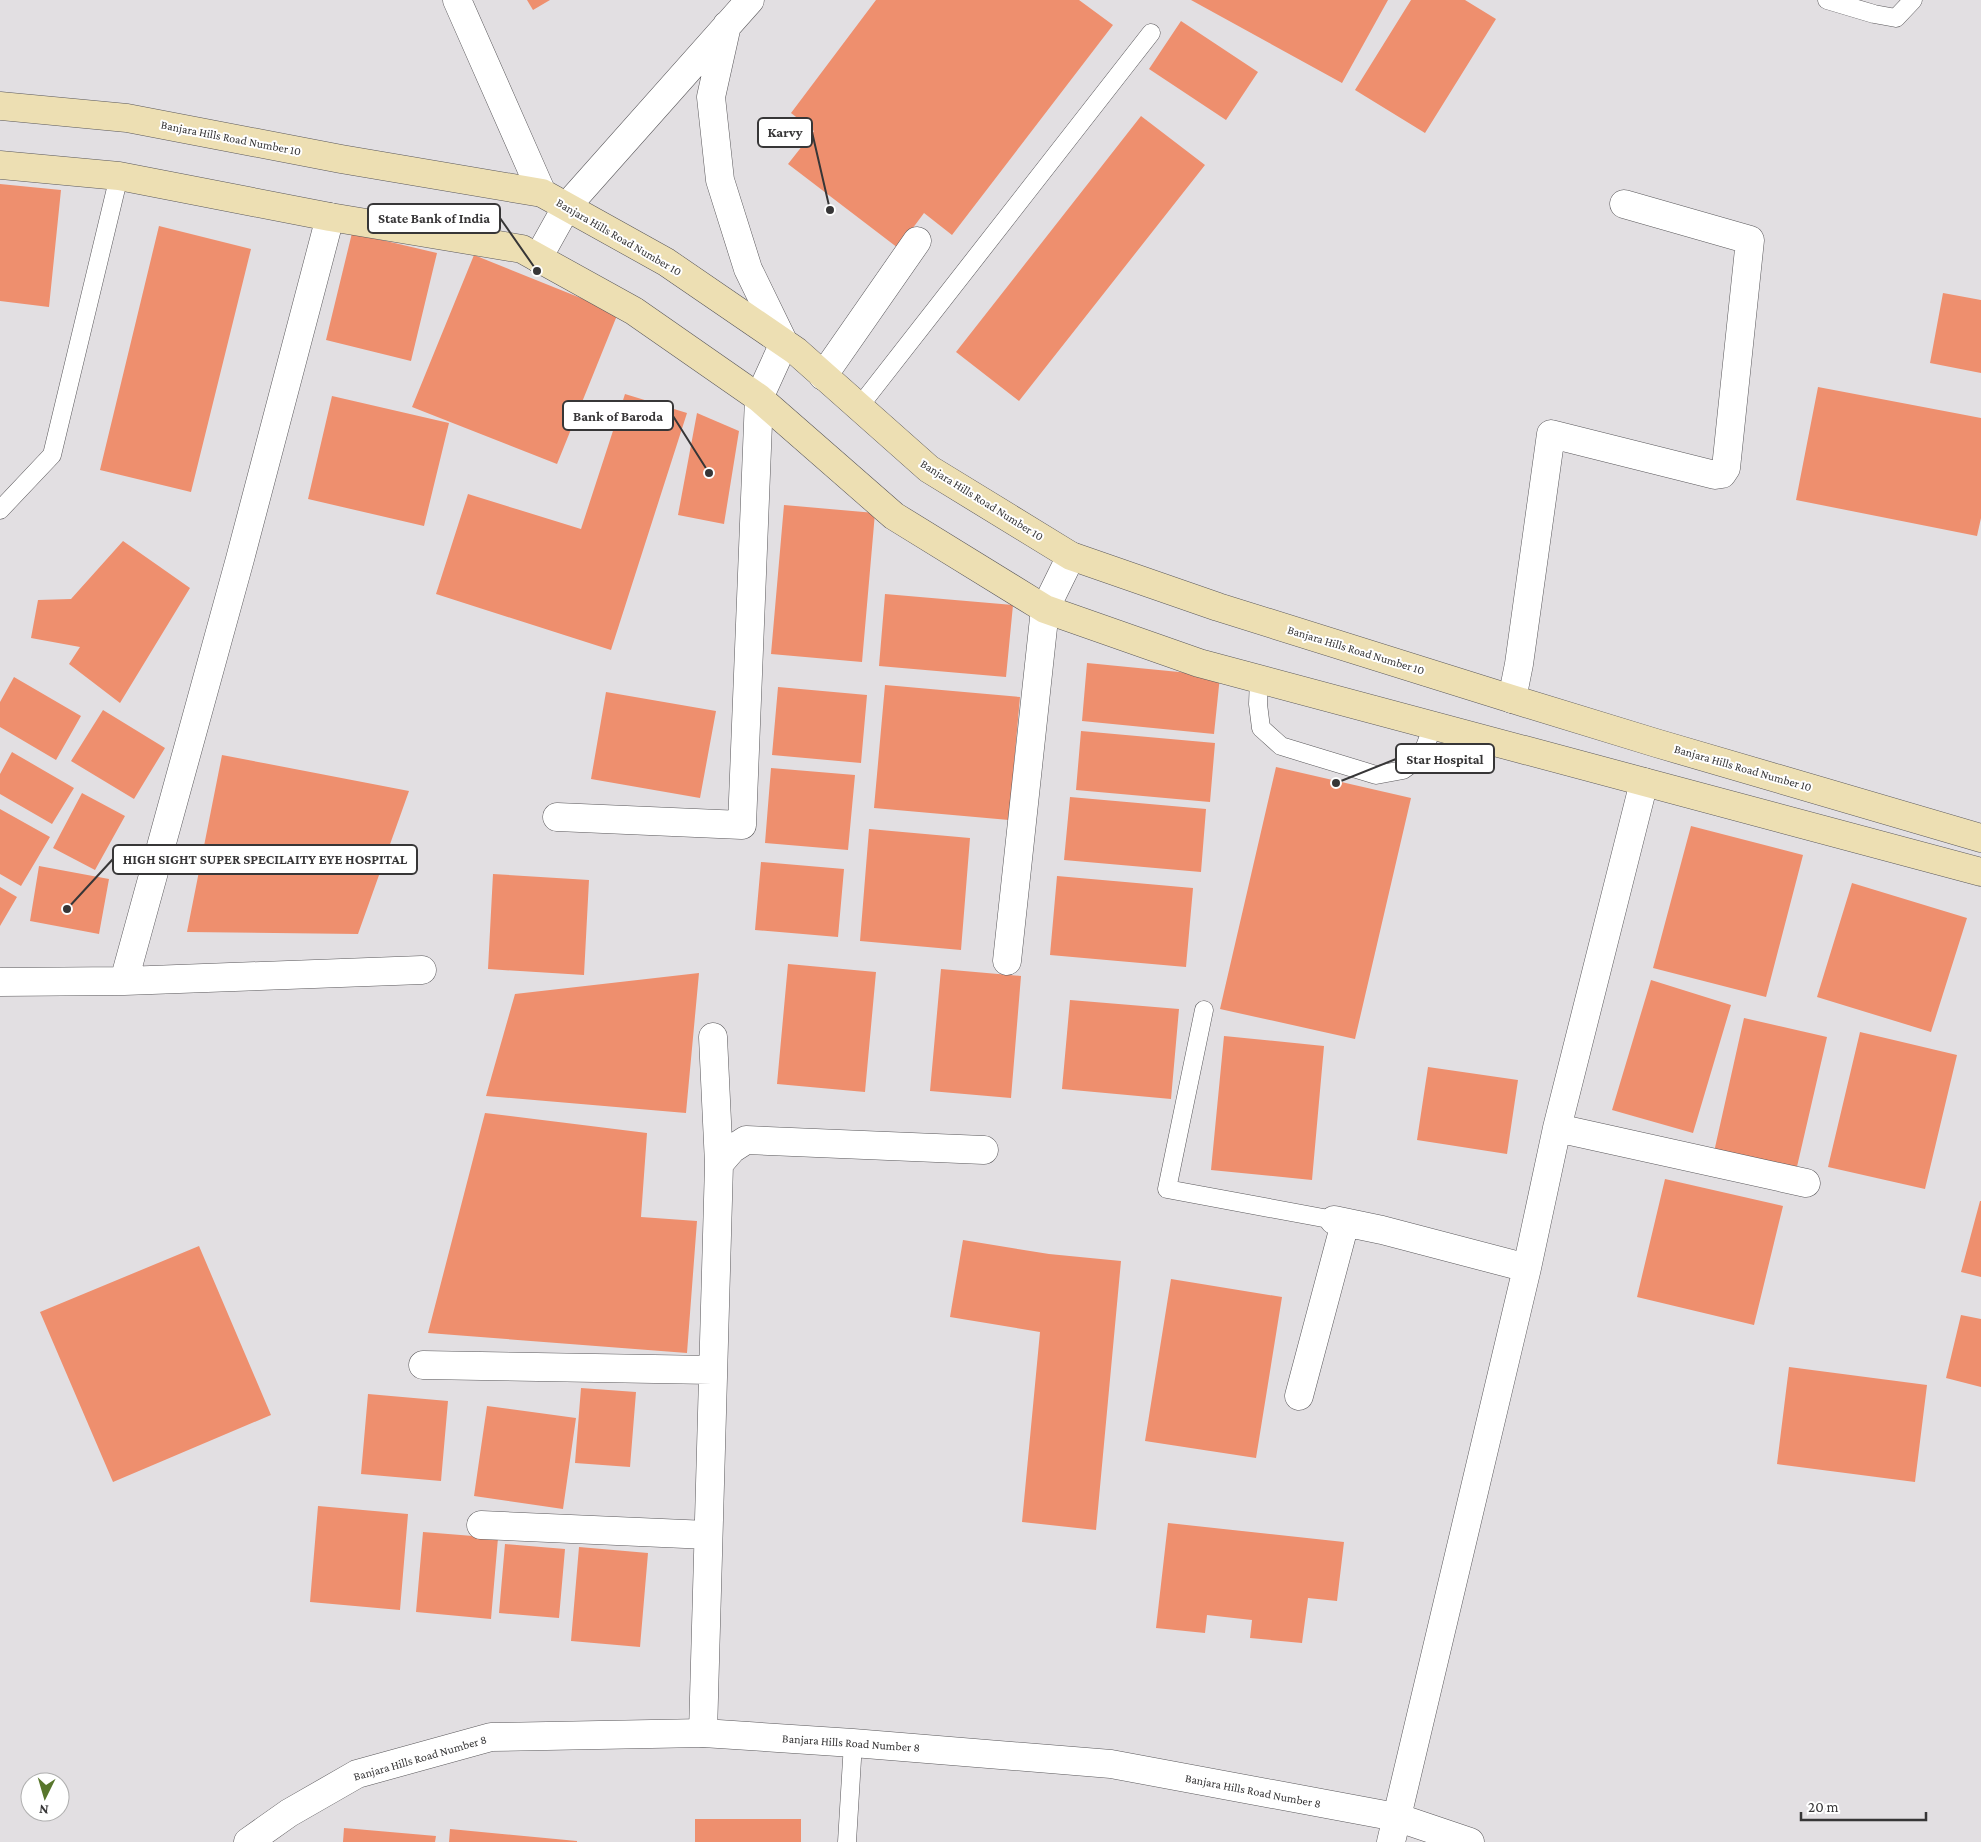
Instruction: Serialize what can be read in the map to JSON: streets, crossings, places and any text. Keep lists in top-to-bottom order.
{
  "streets": {
    "main road": ["Banjara Hills Road Number 10"],
    "street": ["Banjara Hills Road Number 8"]
  },
  "places": [
    "Karvy",
    "State Bank of India",
    "Bank of Baroda",
    "Star Hospital",
    "HIGH SIGHT SUPER SPECILAITY EYE HOSPITAL"
  ],
  "scale_bar": "20 m",
  "north": "bottom"
}
